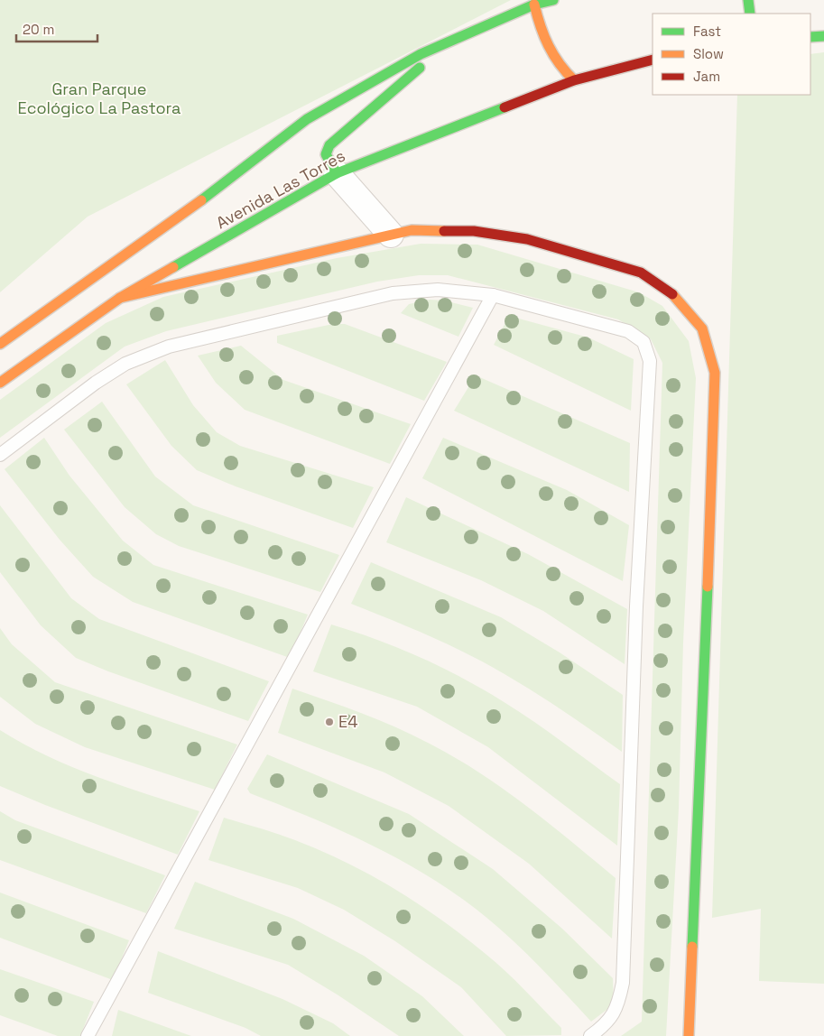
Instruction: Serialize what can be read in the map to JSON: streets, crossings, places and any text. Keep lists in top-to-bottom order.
{
  "streets": {
    "street": ["Avenida Las Torres"]
  },
  "parks": ["Gran Parque Ecológico La Pastora"],
  "places": ["E4"],
  "legend": ["Fast", "Slow", "Jam"],
  "scale_bar": "20 m"
}
